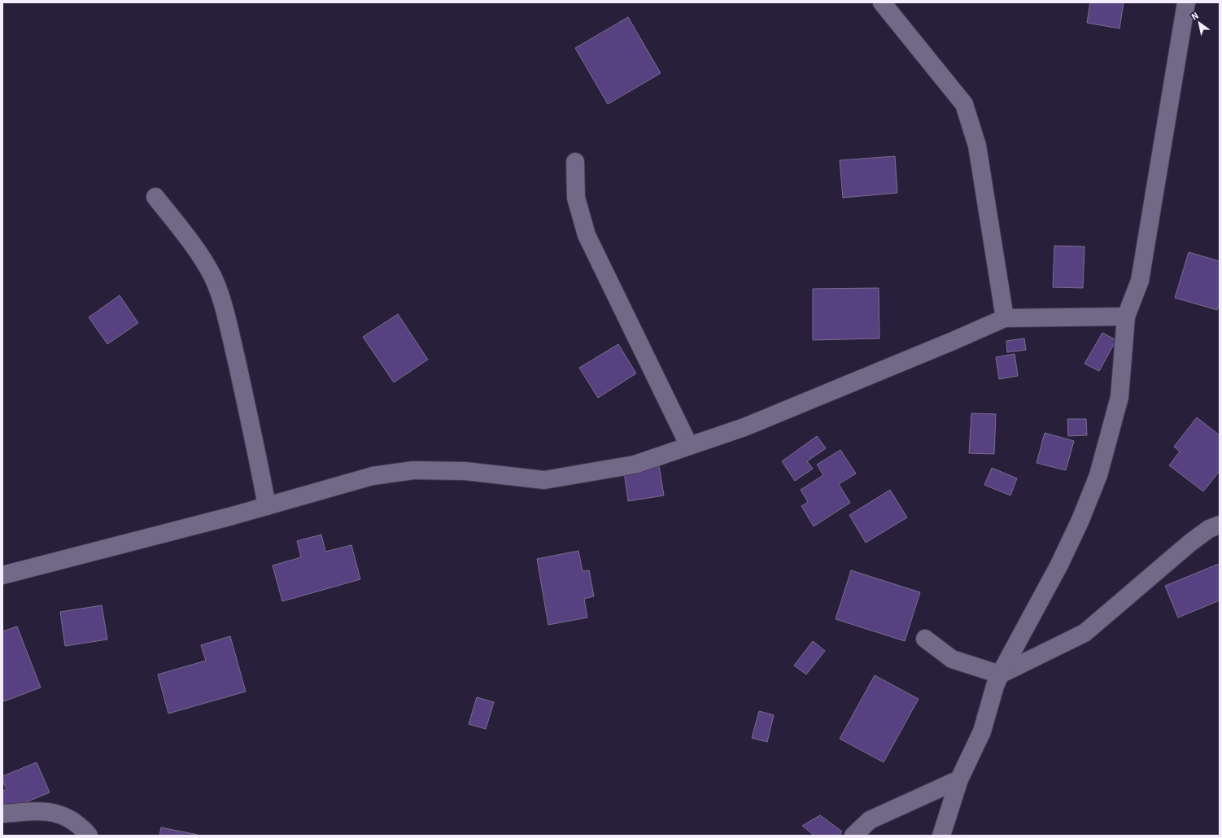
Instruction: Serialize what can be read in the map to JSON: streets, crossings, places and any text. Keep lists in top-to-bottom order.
{
  "north": "top left"
}
